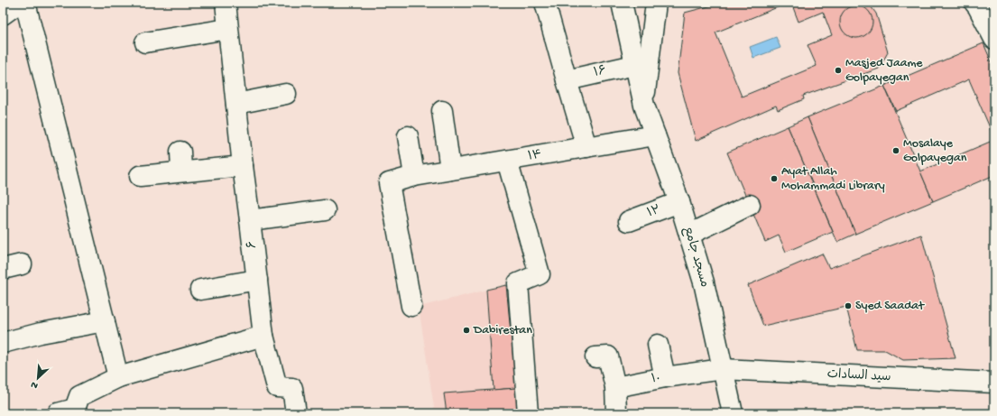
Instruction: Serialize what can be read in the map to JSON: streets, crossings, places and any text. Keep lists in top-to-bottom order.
{
  "streets": {
    "street": [
      "۱۶",
      "۱۴",
      "۱۲",
      "۶",
      "مسجد جامع",
      "سید السادات",
      "۱۰"
    ]
  },
  "crossings": [
    ["۱۶", "مسجد جامع"],
    ["۱۴", "مسجد جامع"],
    ["۱۲", "مسجد جامع"],
    ["مسجد جامع", "سید السادات"],
    ["مسجد جامع", "۱۰"],
    ["سید السادات", "۱۰"]
  ],
  "places": [
    "Masjed Jaame Golpayegan",
    "Mosalaye Golpayegan",
    "Ayat Allah Mohammadi Library",
    "Syed Saadat",
    "Dabirestan"
  ],
  "north": "bottom left"
}
